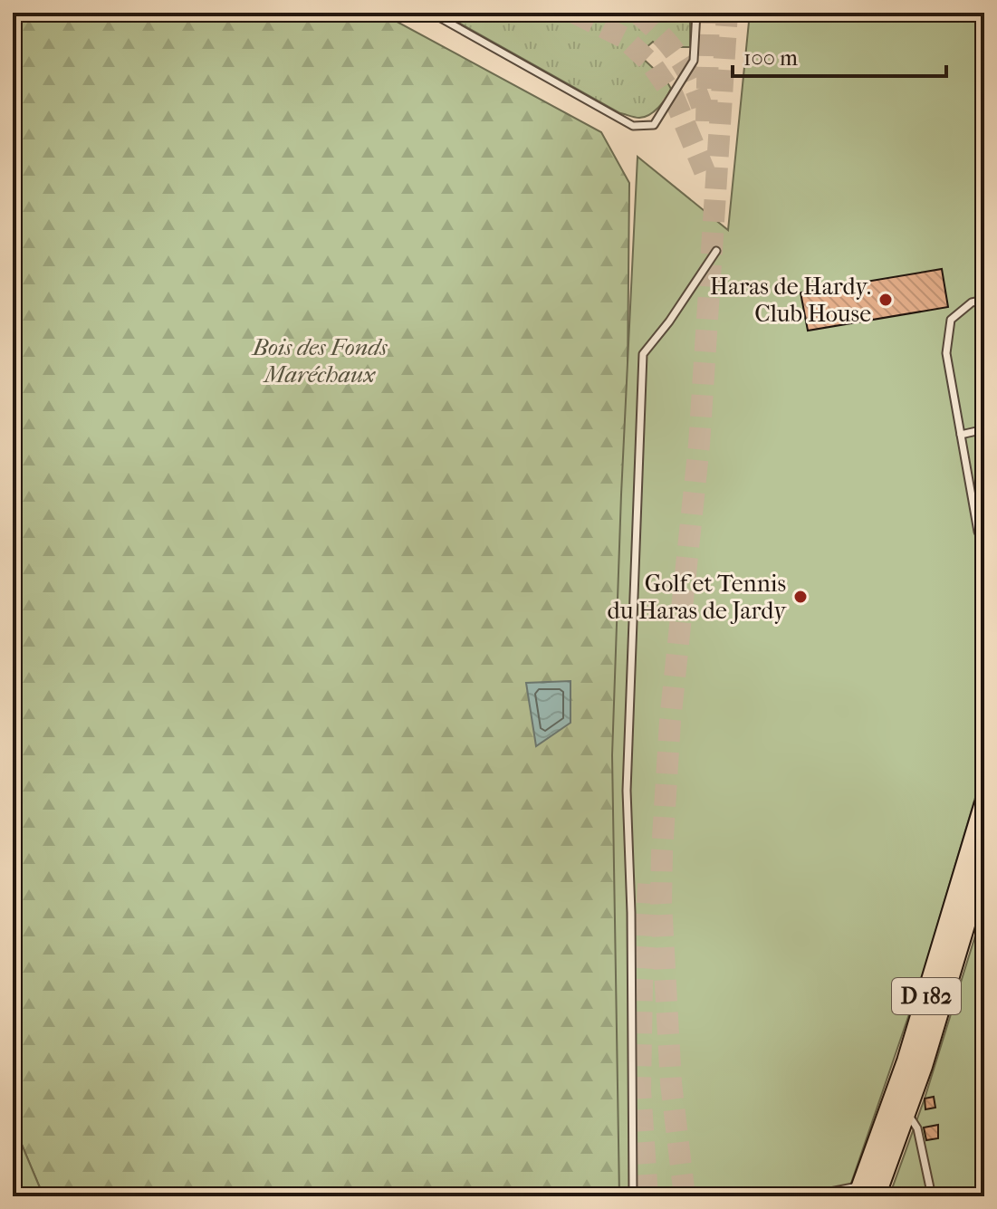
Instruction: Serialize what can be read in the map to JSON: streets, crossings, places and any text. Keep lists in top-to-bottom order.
{
  "streets": {
    "main road": ["D 182"]
  },
  "parks": ["Bois des Fonds Maréchaux"],
  "places": ["Haras de Hardy. Club House", "Golf et Tennis du Haras de Jardy"],
  "scale_bar": "100 m"
}
